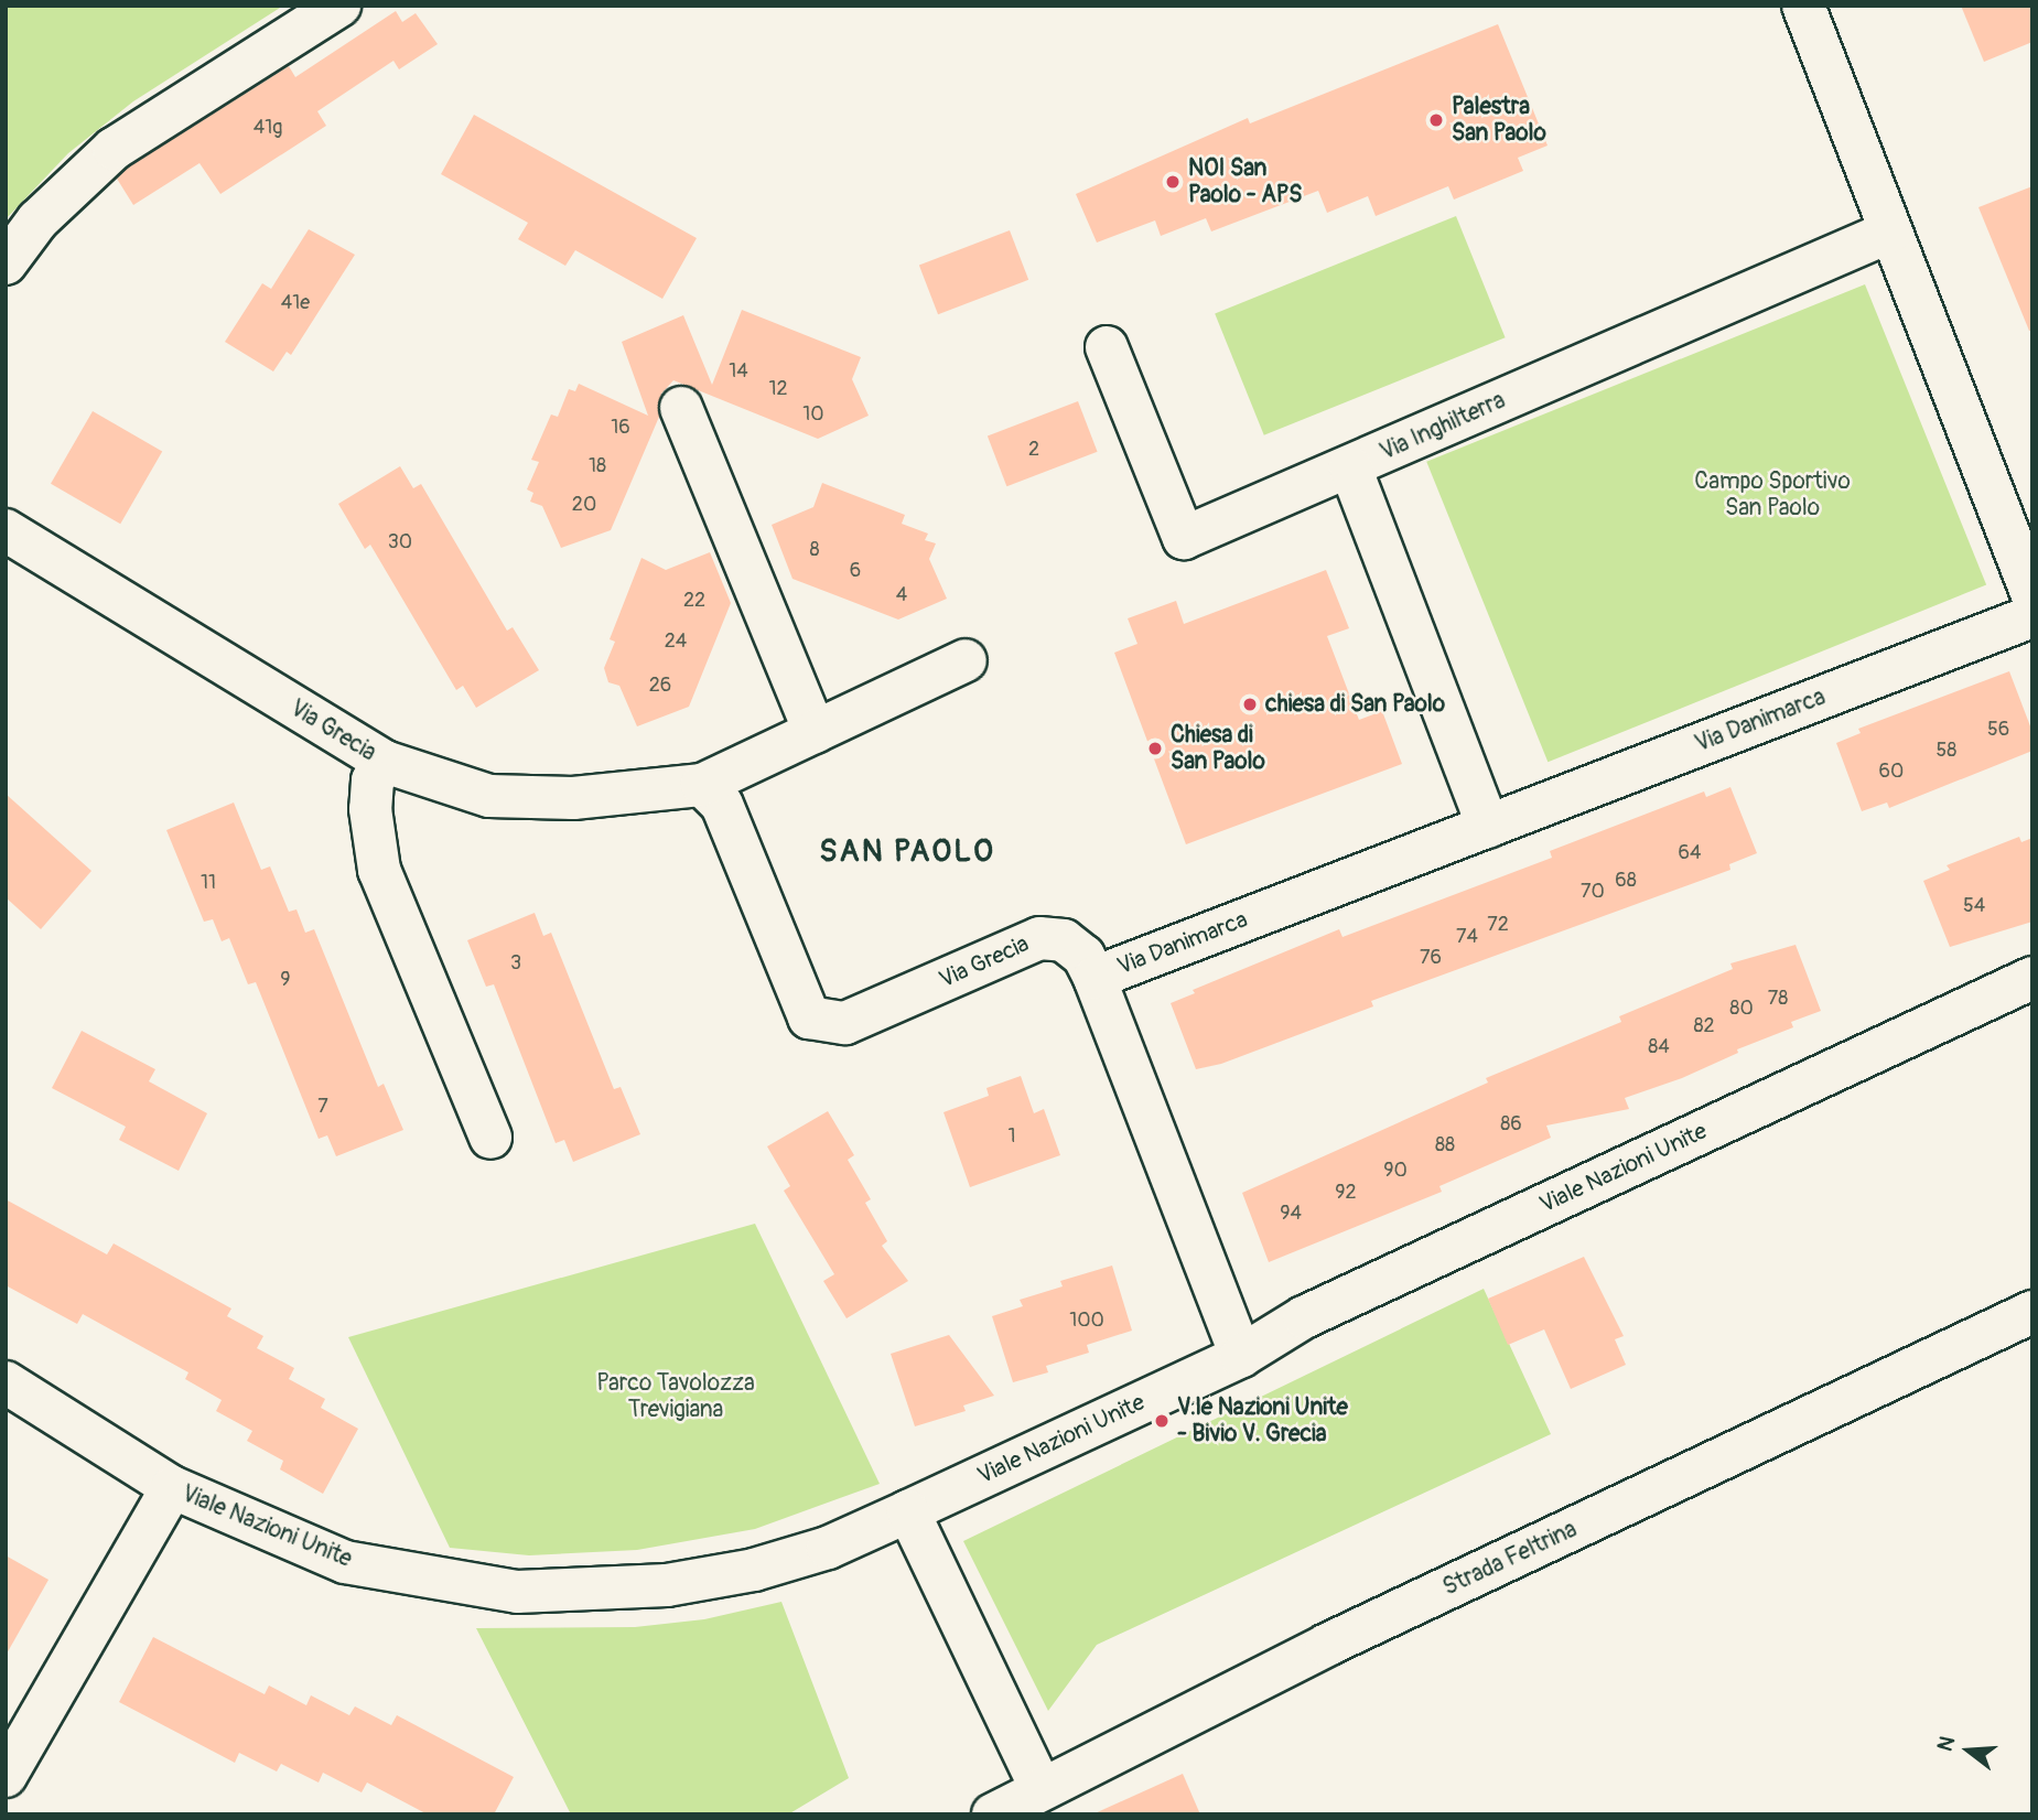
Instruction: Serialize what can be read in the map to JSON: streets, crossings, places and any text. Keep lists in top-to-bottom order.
{
  "streets": {
    "street": [
      "Via Inghilterra",
      "Via Danimarca",
      "Via Grecia",
      "Viale Nazioni Unite",
      "Strada Feltrina"
    ]
  },
  "crossings": [
    ["Via Danimarca", "Via Grecia"],
    ["Via Grecia", "Viale Nazioni Unite"]
  ],
  "districts": ["SAN PAOLO"],
  "parks": ["Campo Sportivo San Paolo", "Parco Tavolozza Trevigiana"],
  "places": [
    "Palestra San Paolo",
    "NOI San Paolo - APS",
    "chiesa di San Paolo",
    "Chiesa di San Paolo",
    "V.le Nazioni Unite - Bivio V. Grecia"
  ],
  "house_numbers": [
    "41g",
    "41e",
    "14",
    "12",
    "10",
    "16",
    "2",
    "18",
    "20",
    "30",
    "8",
    "6",
    "4",
    "22",
    "24",
    "26",
    "56",
    "58",
    "60",
    "64",
    "68",
    "11",
    "70",
    "54",
    "72",
    "74",
    "76",
    "3",
    "9",
    "78",
    "80",
    "82",
    "84",
    "7",
    "86",
    "1",
    "88",
    "90",
    "92",
    "94",
    "100"
  ],
  "north": "left"
}
